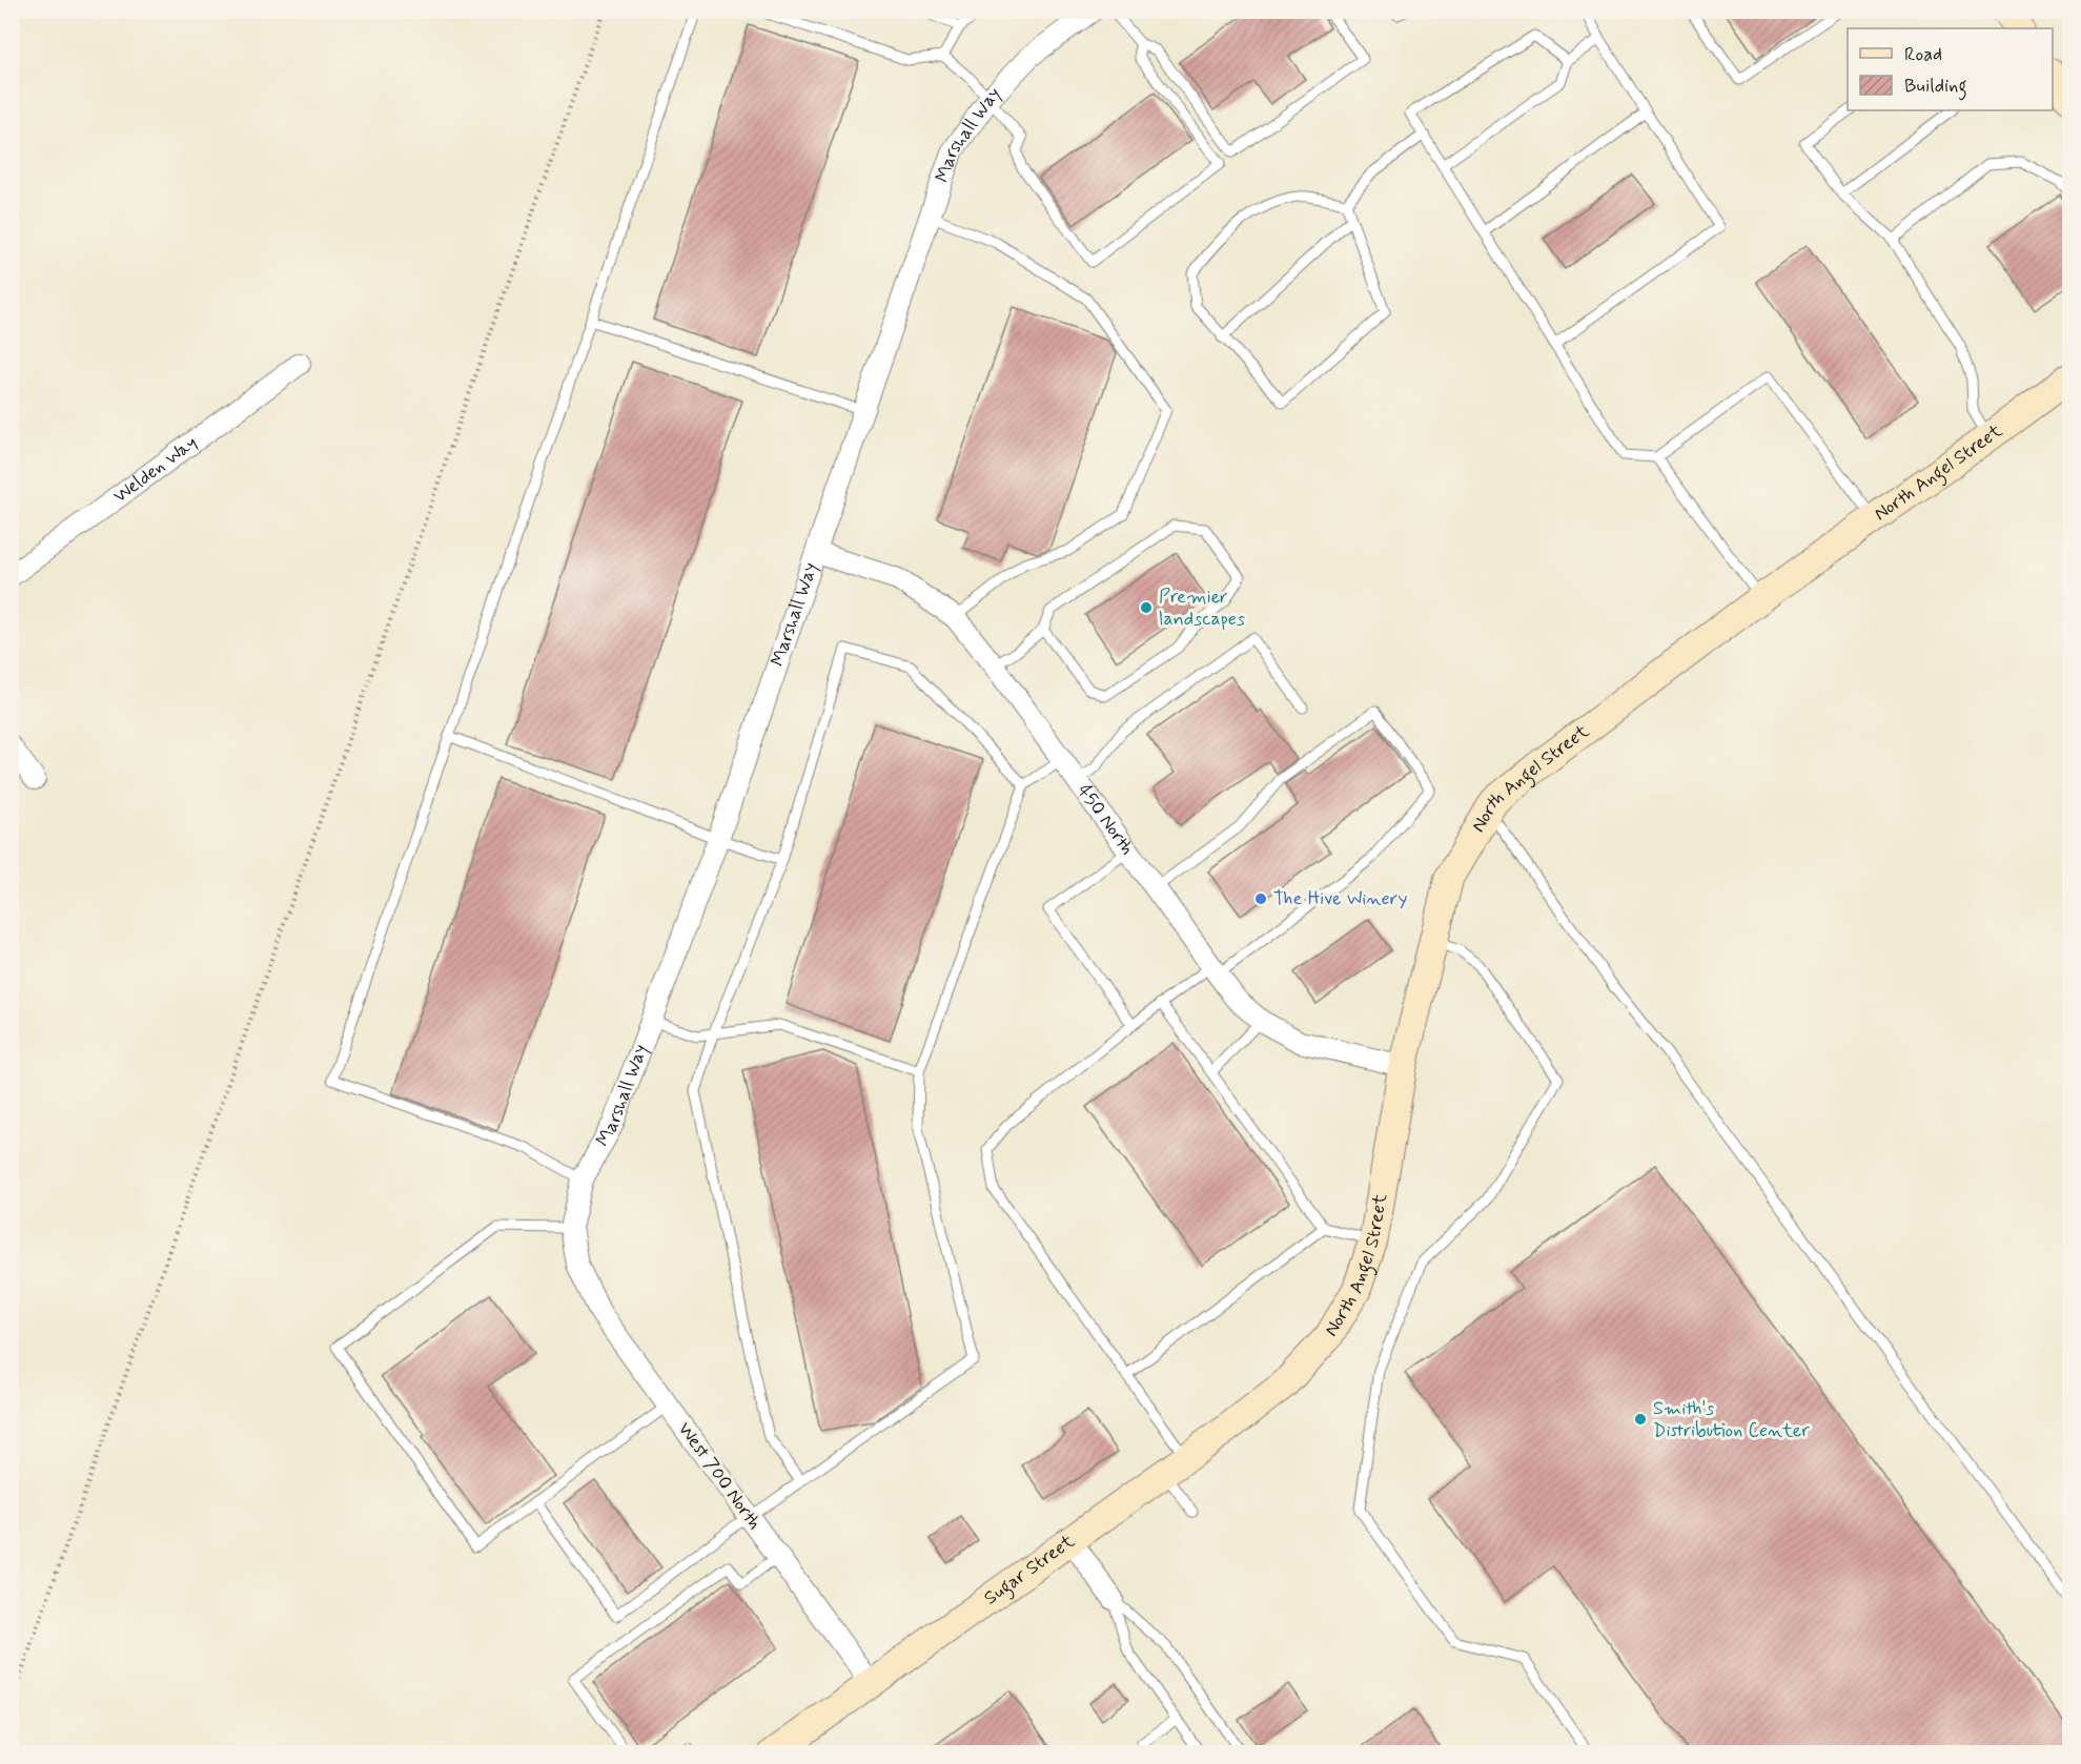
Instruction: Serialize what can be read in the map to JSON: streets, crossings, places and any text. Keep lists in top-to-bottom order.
{
  "streets": {
    "street": [
      "Marshall Way",
      "Welden Way",
      "North Angel Street",
      "450 North",
      "West 700 North",
      "Sugar Street"
    ]
  },
  "crossings": [
    ["Marshall Way", "450 North"],
    ["Marshall Way", "West 700 North"],
    ["North Angel Street", "450 North"],
    ["North Angel Street", "Sugar Street"],
    ["West 700 North", "Sugar Street"]
  ],
  "places": ["Premier landscapes", "The Hive Winery", "Smith's Distribution Center"],
  "legend": ["Road", "Building"]
}
